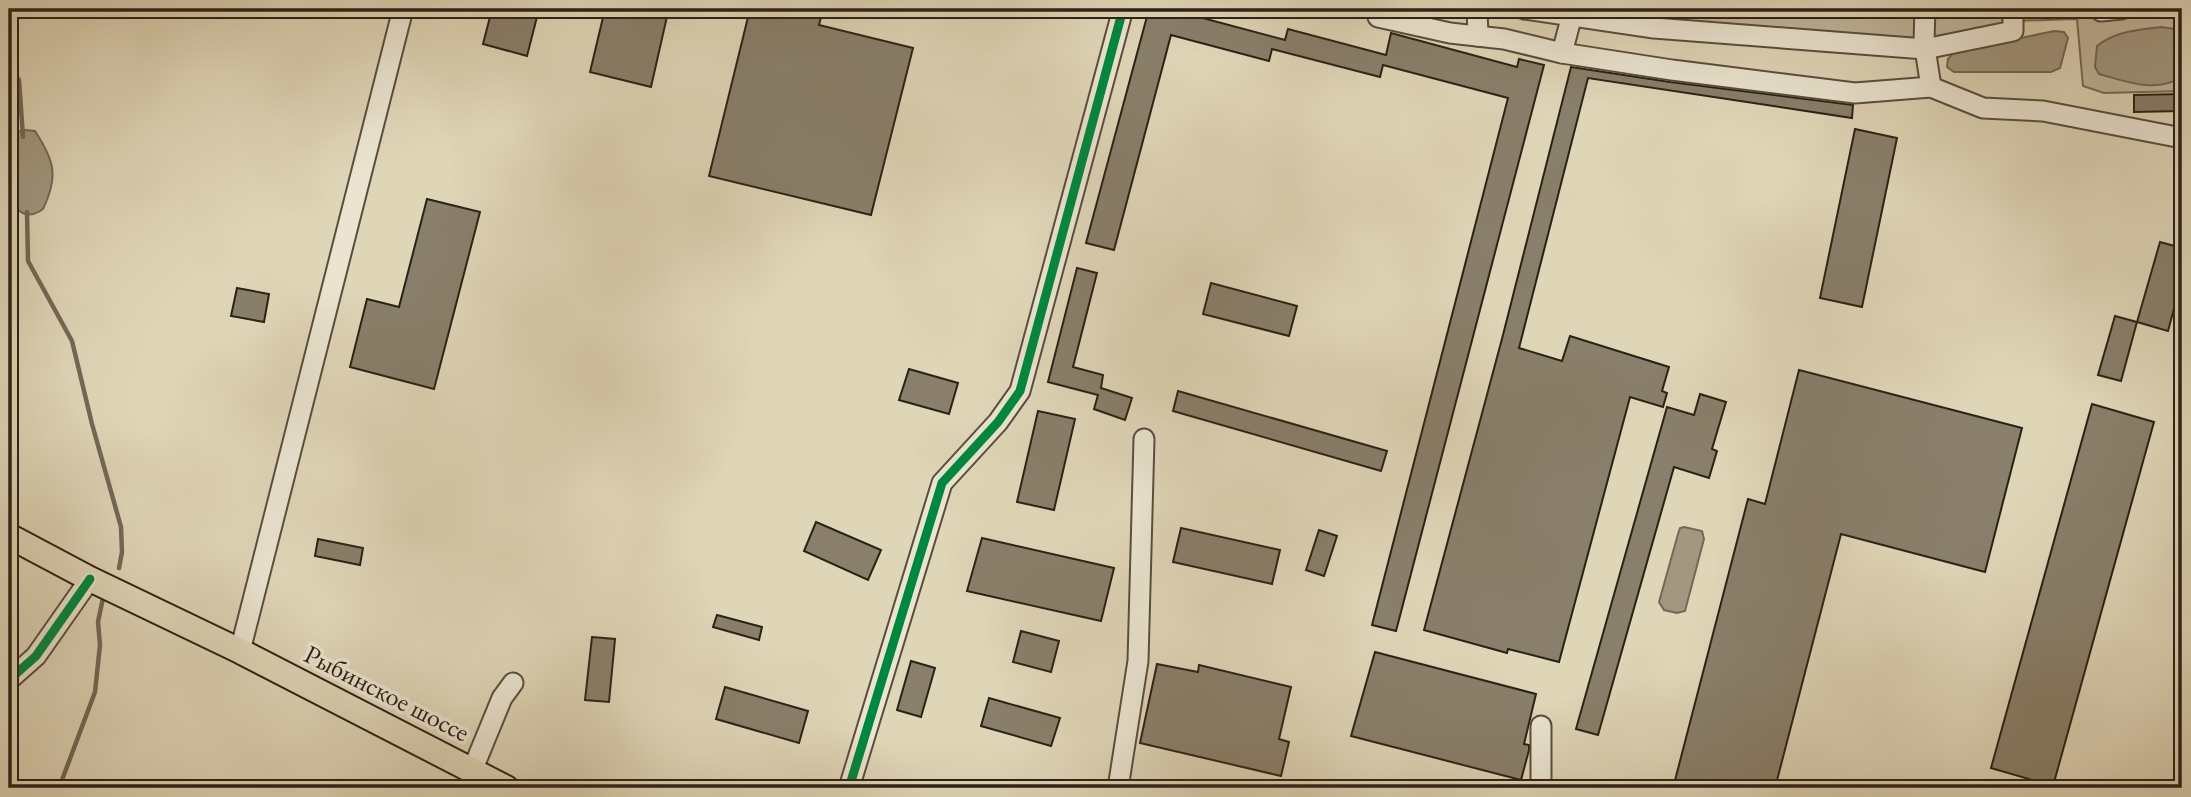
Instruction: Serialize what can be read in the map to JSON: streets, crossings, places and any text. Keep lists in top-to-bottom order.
{
  "streets": {
    "main road": ["Рыбинское шоссе"]
  }
}
